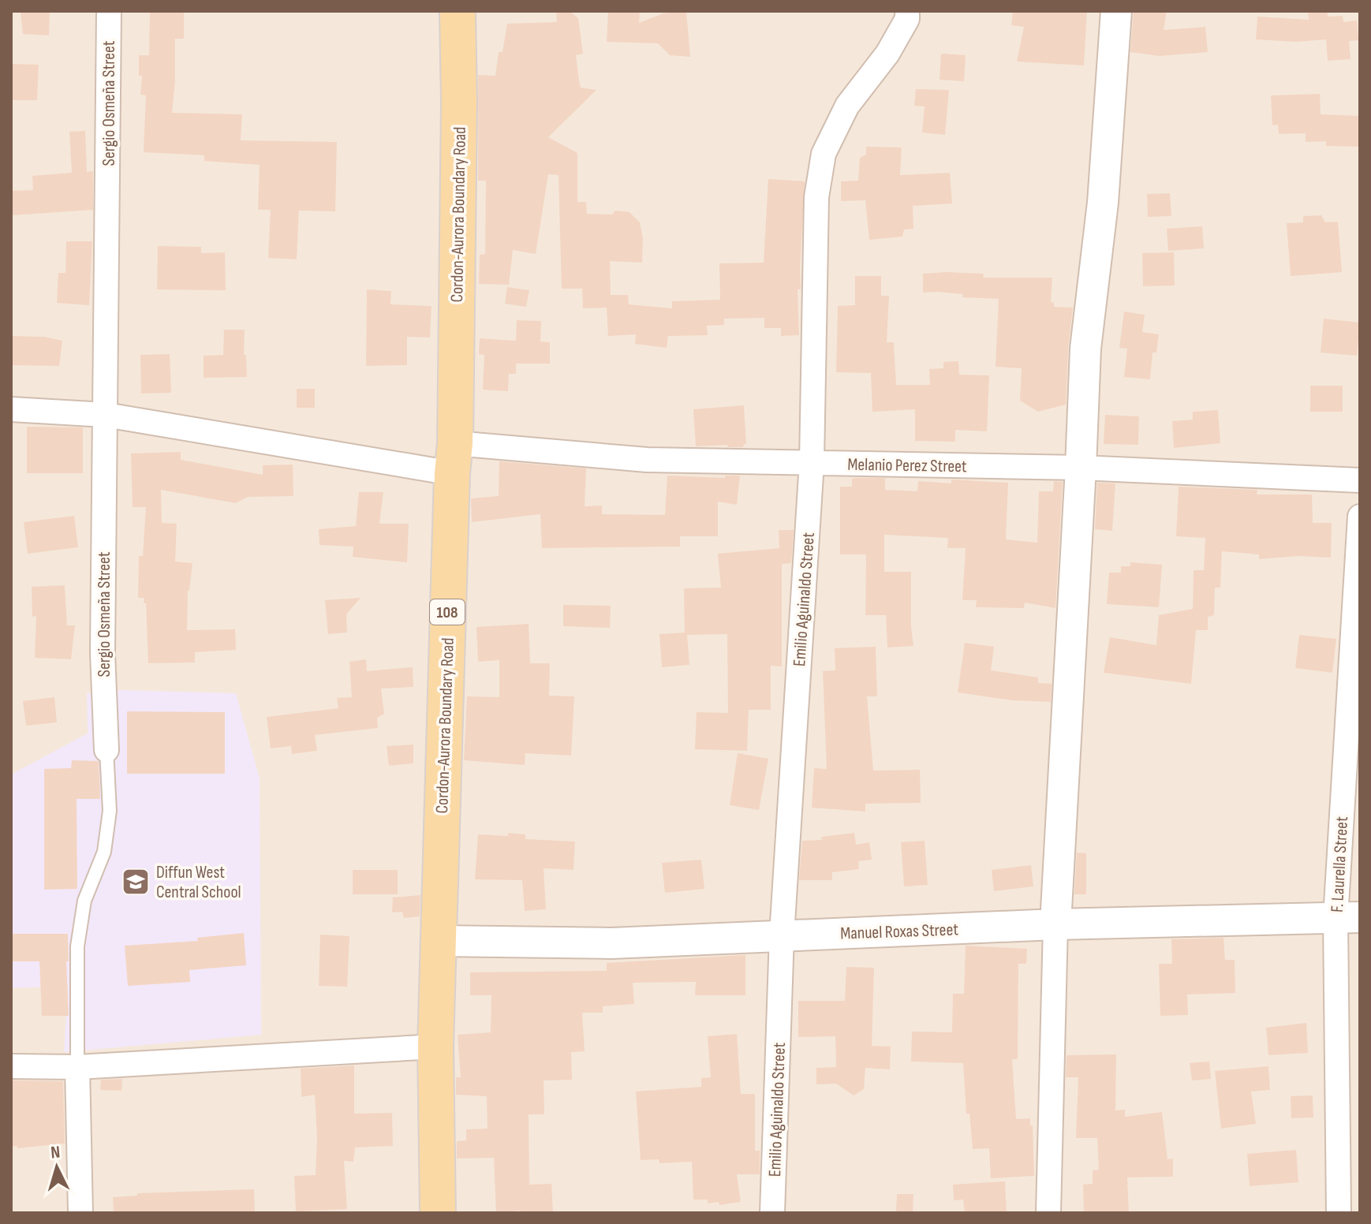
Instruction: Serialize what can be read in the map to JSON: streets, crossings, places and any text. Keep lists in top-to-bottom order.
{
  "streets": {
    "main road": ["Cordon-Aurora Boundary Road", "108"],
    "street": [
      "Sergio Osmeña Street",
      "Melanio Perez Street",
      "Emilio Aguinaldo Street",
      "F. Laurella Street",
      "Manuel Roxas Street"
    ]
  },
  "crossings": [
    ["Sergio Osmeña Street", "Melanio Perez Street"],
    ["Cordon-Aurora Boundary Road", "Melanio Perez Street"],
    ["Cordon-Aurora Boundary Road", "Manuel Roxas Street"],
    ["Melanio Perez Street", "Emilio Aguinaldo Street"],
    ["Emilio Aguinaldo Street", "Manuel Roxas Street"],
    ["F. Laurella Street", "Manuel Roxas Street"]
  ],
  "places": {
    "school or university": ["Diffun West Central School"]
  },
  "north": "top"
}
